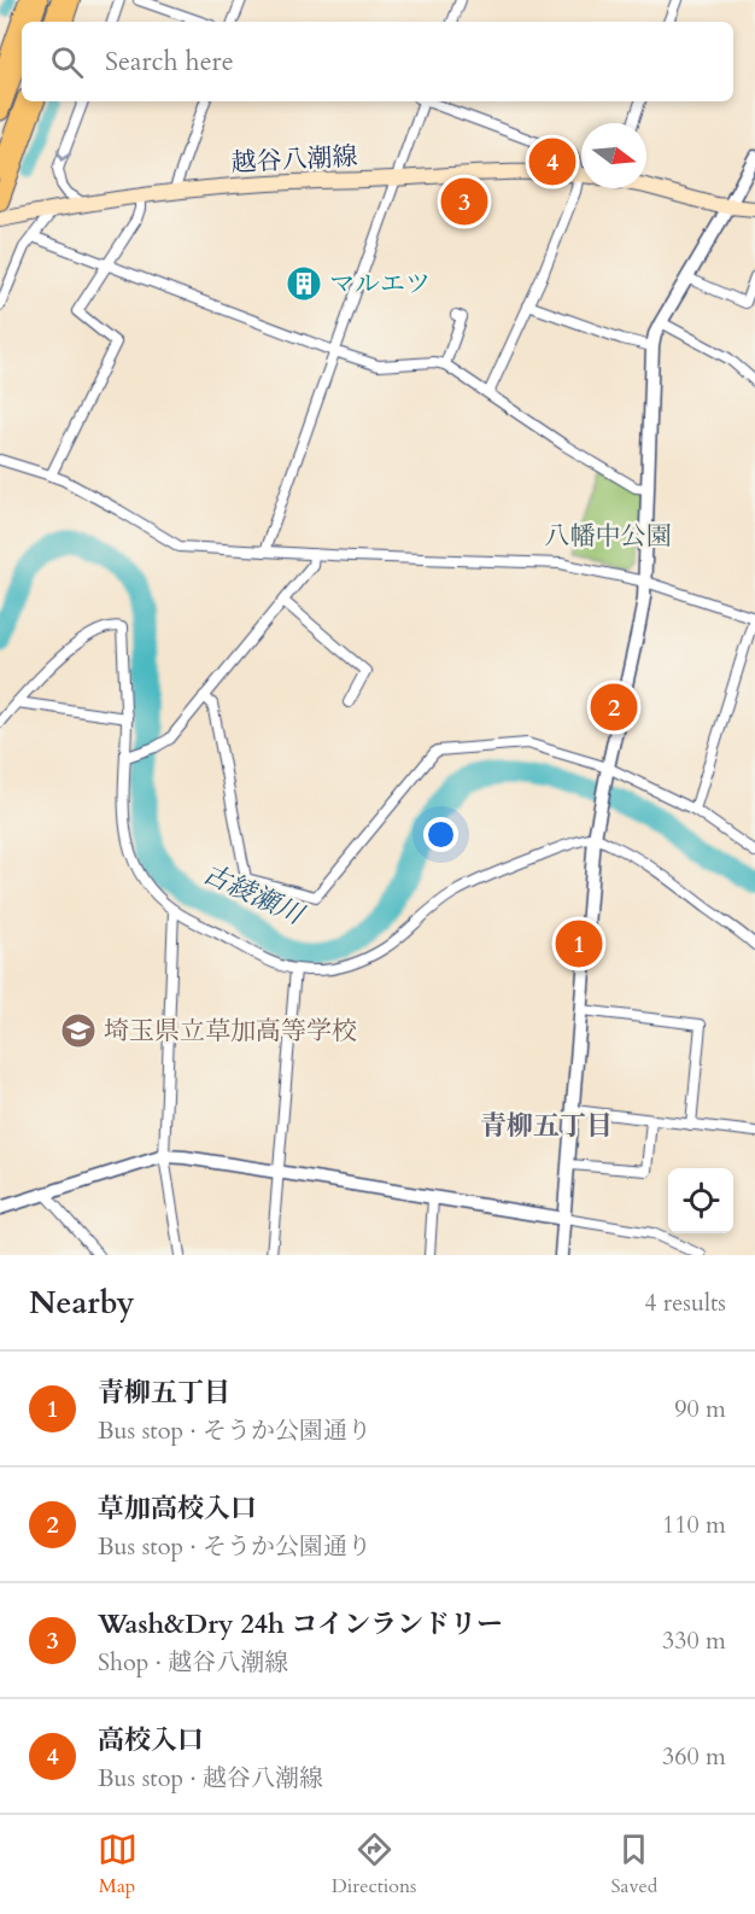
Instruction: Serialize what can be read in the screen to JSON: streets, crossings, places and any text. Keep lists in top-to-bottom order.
{
  "streets": {
    "main road": ["越谷八潮線"]
  },
  "districts": ["青柳五丁目"],
  "water": ["古綾瀬川"],
  "parks": ["八幡中公園"],
  "places": {
    "building": ["マルエツ"],
    "school or university": ["埼玉県立草加高等学校"]
  },
  "north": "right",
  "page": {
    "search": "Search here",
    "pins": [
      "4",
      "3",
      "2",
      "1"
    ],
    "heading": ["Nearby", "4 results"],
    "list": [
      {
        "mark": "1",
        "name": "青柳五丁目",
        "note": "Bus stop · そうか公園通り",
        "value": "90 m"
      },
      {
        "mark": "2",
        "name": "草加高校入口",
        "note": "Bus stop · そうか公園通り",
        "value": "110 m"
      },
      {
        "mark": "3",
        "name": "Wash&Dry 24h コインランドリー",
        "note": "Shop · 越谷八潮線",
        "value": "330 m"
      },
      {
        "mark": "4",
        "name": "高校入口",
        "note": "Bus stop · 越谷八潮線",
        "value": "360 m"
      }
    ],
    "nav": ["Map", "Directions", "Saved"]
  }
}
